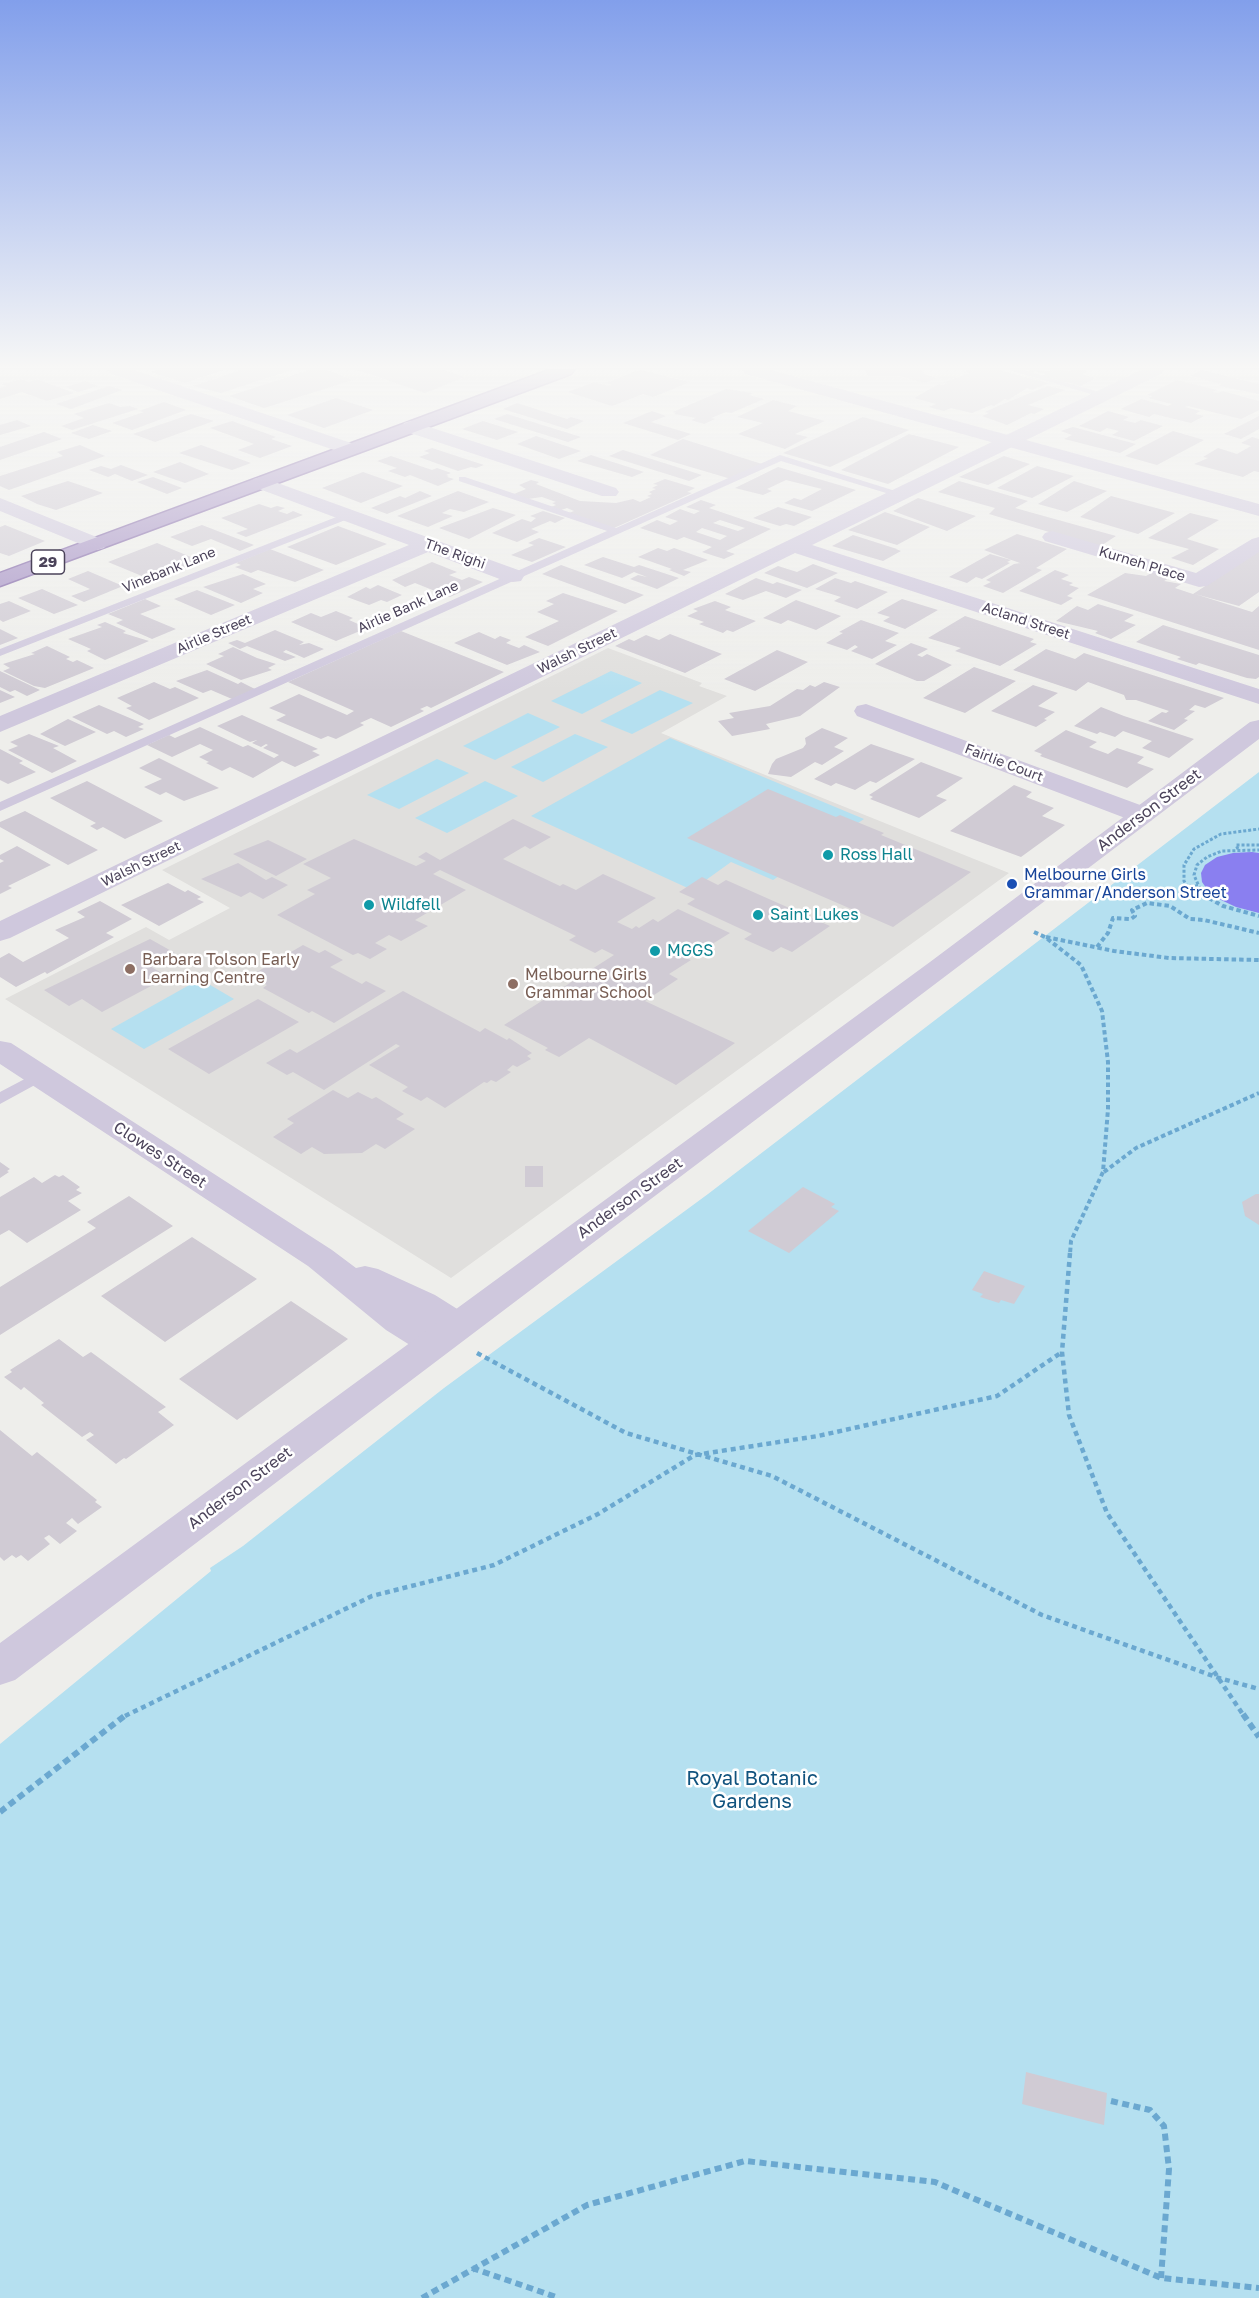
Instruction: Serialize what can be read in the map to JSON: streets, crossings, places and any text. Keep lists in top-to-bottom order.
{
  "streets": {
    "highway": ["29"],
    "street": [
      "The Righi",
      "Kurneh Place",
      "Acland Street",
      "Airlie Street",
      "Walsh Street",
      "Fairlie Court",
      "Anderson Street",
      "Clowes Street"
    ],
    "lane": ["Vinebank Lane", "Airlie Bank Lane"]
  },
  "crossings": [
    ["The Righi", "29"],
    ["The Righi", "Vinebank Lane"],
    ["The Righi", "Airlie Bank Lane"],
    ["The Righi", "Airlie Street"],
    ["Airlie Bank Lane", "Walsh Street"],
    ["Acland Street", "Walsh Street"],
    ["Fairlie Court", "Anderson Street"],
    ["Anderson Street", "Clowes Street"]
  ],
  "parks": ["Royal Botanic Gardens"],
  "places": [
    "Ross Hall",
    "Melbourne Girls Grammar/Anderson Street",
    "Wildfell",
    "Saint Lukes",
    "MGGS",
    "Barbara Tolson Early Learning Centre",
    "Melbourne Girls Grammar School"
  ]
}
